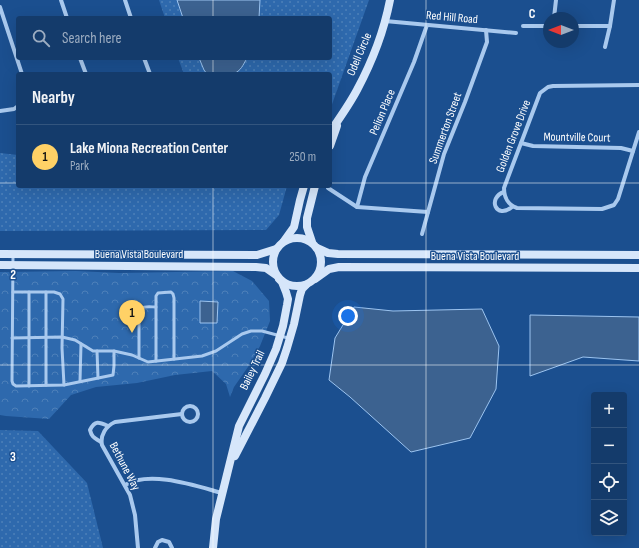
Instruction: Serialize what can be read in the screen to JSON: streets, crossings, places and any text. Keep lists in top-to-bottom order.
{
  "streets": {
    "main road": ["Odell Circle", "Buena Vista Boulevard", "Bailey Trail"],
    "street": [
      "Red Hill Road",
      "Pelion Place",
      "Summerton Street",
      "Golden Grove Drive",
      "Mountville Court",
      "Bethune Way"
    ]
  },
  "crossings": [
    ["Red Hill Road", "Odell Circle"],
    ["Red Hill Road", "Pelion Place"],
    ["Red Hill Road", "Summerton Street"],
    ["Golden Grove Drive", "Mountville Court"],
    ["Buena Vista Boulevard", "Bailey Trail"]
  ],
  "north": "left",
  "page": {
    "search": "Search here",
    "heading": "Nearby",
    "list": [
      {
        "mark": "1",
        "name": "Lake Miona Recreation Center",
        "note": "Park",
        "value": "250 m"
      }
    ],
    "pins": "1",
    "map_buttons": ["+", "−"]
  },
  "grid": {
    "columns": ["C"],
    "rows": ["2", "3"]
  }
}
